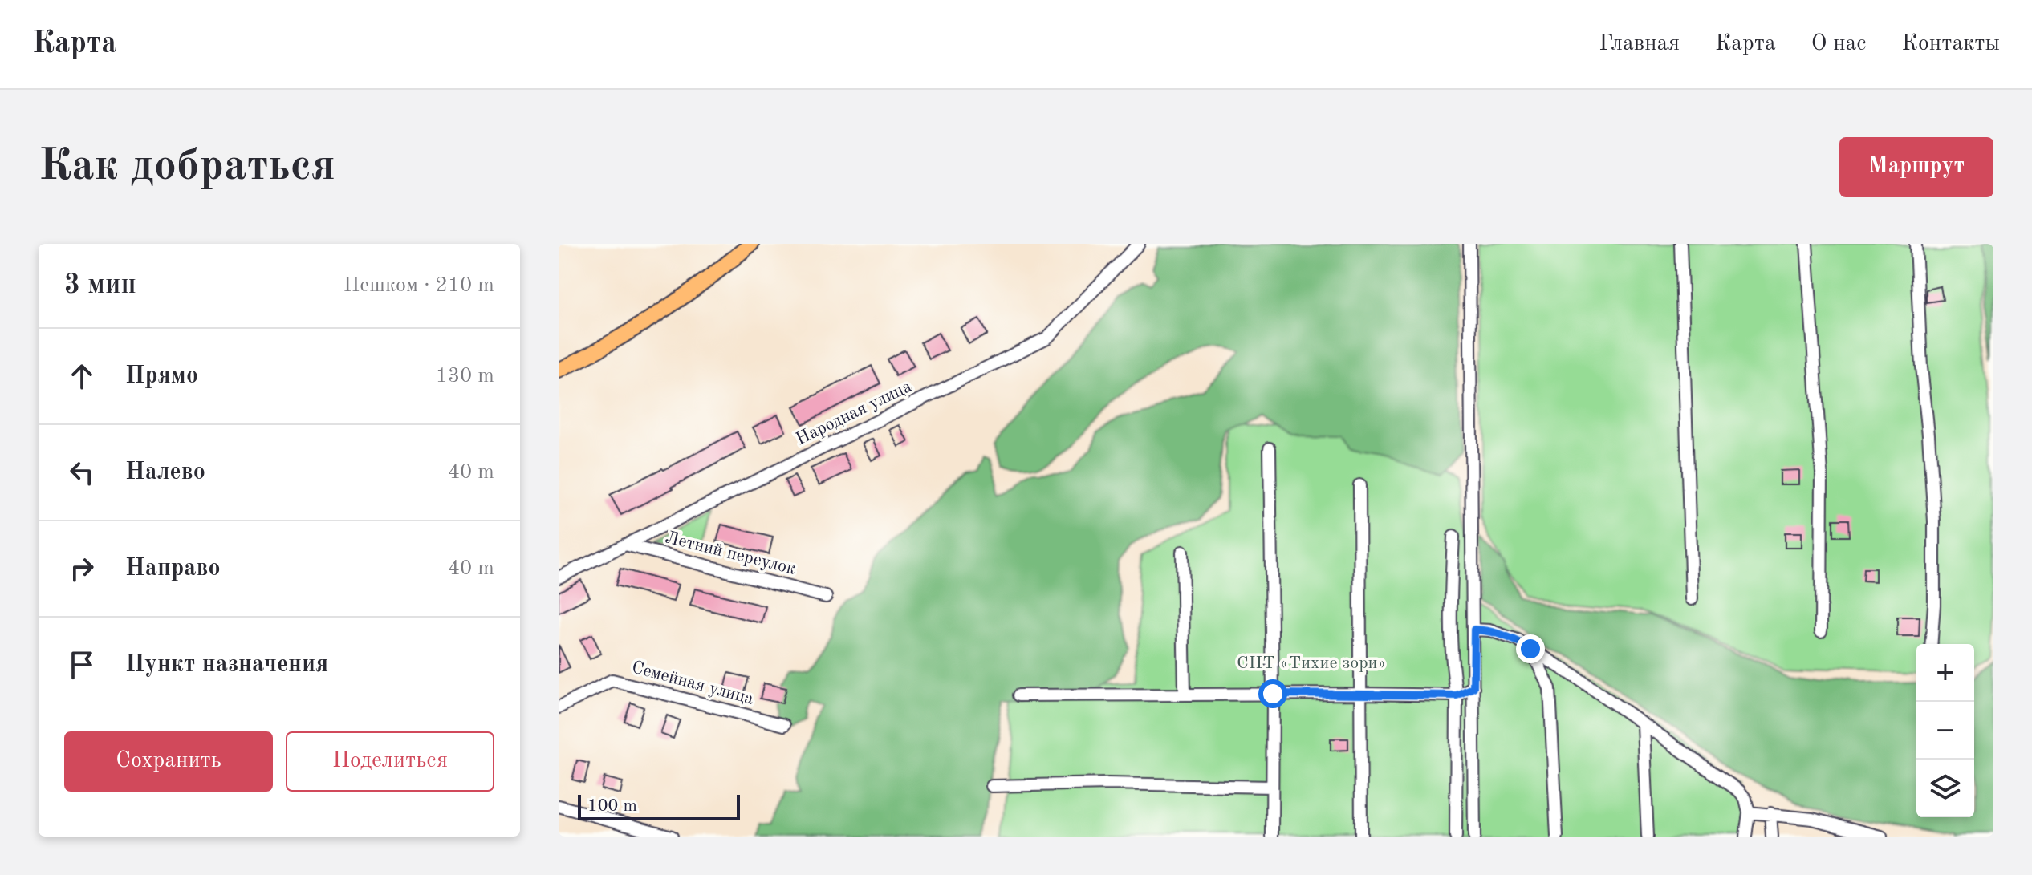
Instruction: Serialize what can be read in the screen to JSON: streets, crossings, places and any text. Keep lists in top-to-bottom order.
{
  "streets": {
    "street": ["Народная улица", "Летний переулок", "Семейная улица"]
  },
  "crossings": [
    ["Народная улица", "Летний переулок"]
  ],
  "parks": ["СНТ «Тихие зори»"],
  "scale_bar": "100 m",
  "page": {
    "header": "Карта",
    "nav": [
      "Главная",
      "Карта",
      "О нас",
      "Контакты"
    ],
    "buttons": [
      "Маршрут",
      ["Сохранить", "Поделиться"]
    ],
    "title": "Как добраться",
    "heading": ["3 мин", "Пешком · 210 m"],
    "list": [
      ["Прямо", "130 m"],
      ["Налево", "40 m"],
      ["Направо", "40 m"],
      "Пункт назначения"
    ],
    "map_buttons": ["+", "−"],
    "scale": "100 m"
  }
}
